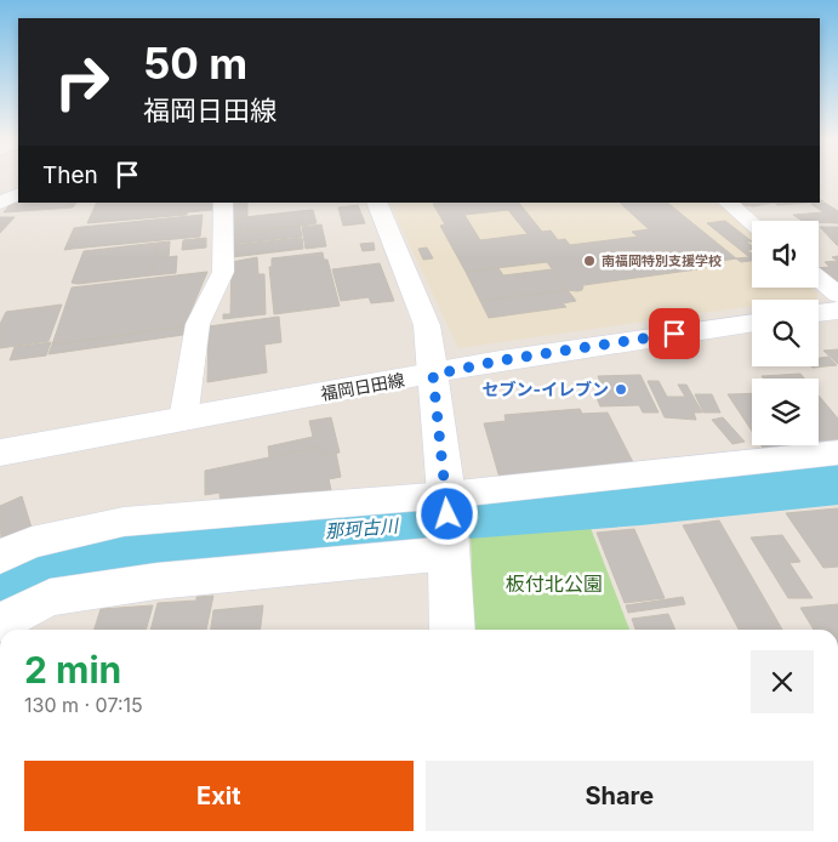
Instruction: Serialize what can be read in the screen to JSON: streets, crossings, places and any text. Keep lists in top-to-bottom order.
{
  "streets": {
    "main road": ["福岡日田線"]
  },
  "water": ["那珂古川"],
  "parks": ["板付北公園"],
  "places": ["南福岡特別支援学校", "セブン-イレブン"],
  "page": {
    "turn": ["50 m", "福岡日田線"],
    "then": "Then",
    "heading": ["2 min", "130 m · 07:15"],
    "buttons": ["Exit", "Share"]
  }
}
